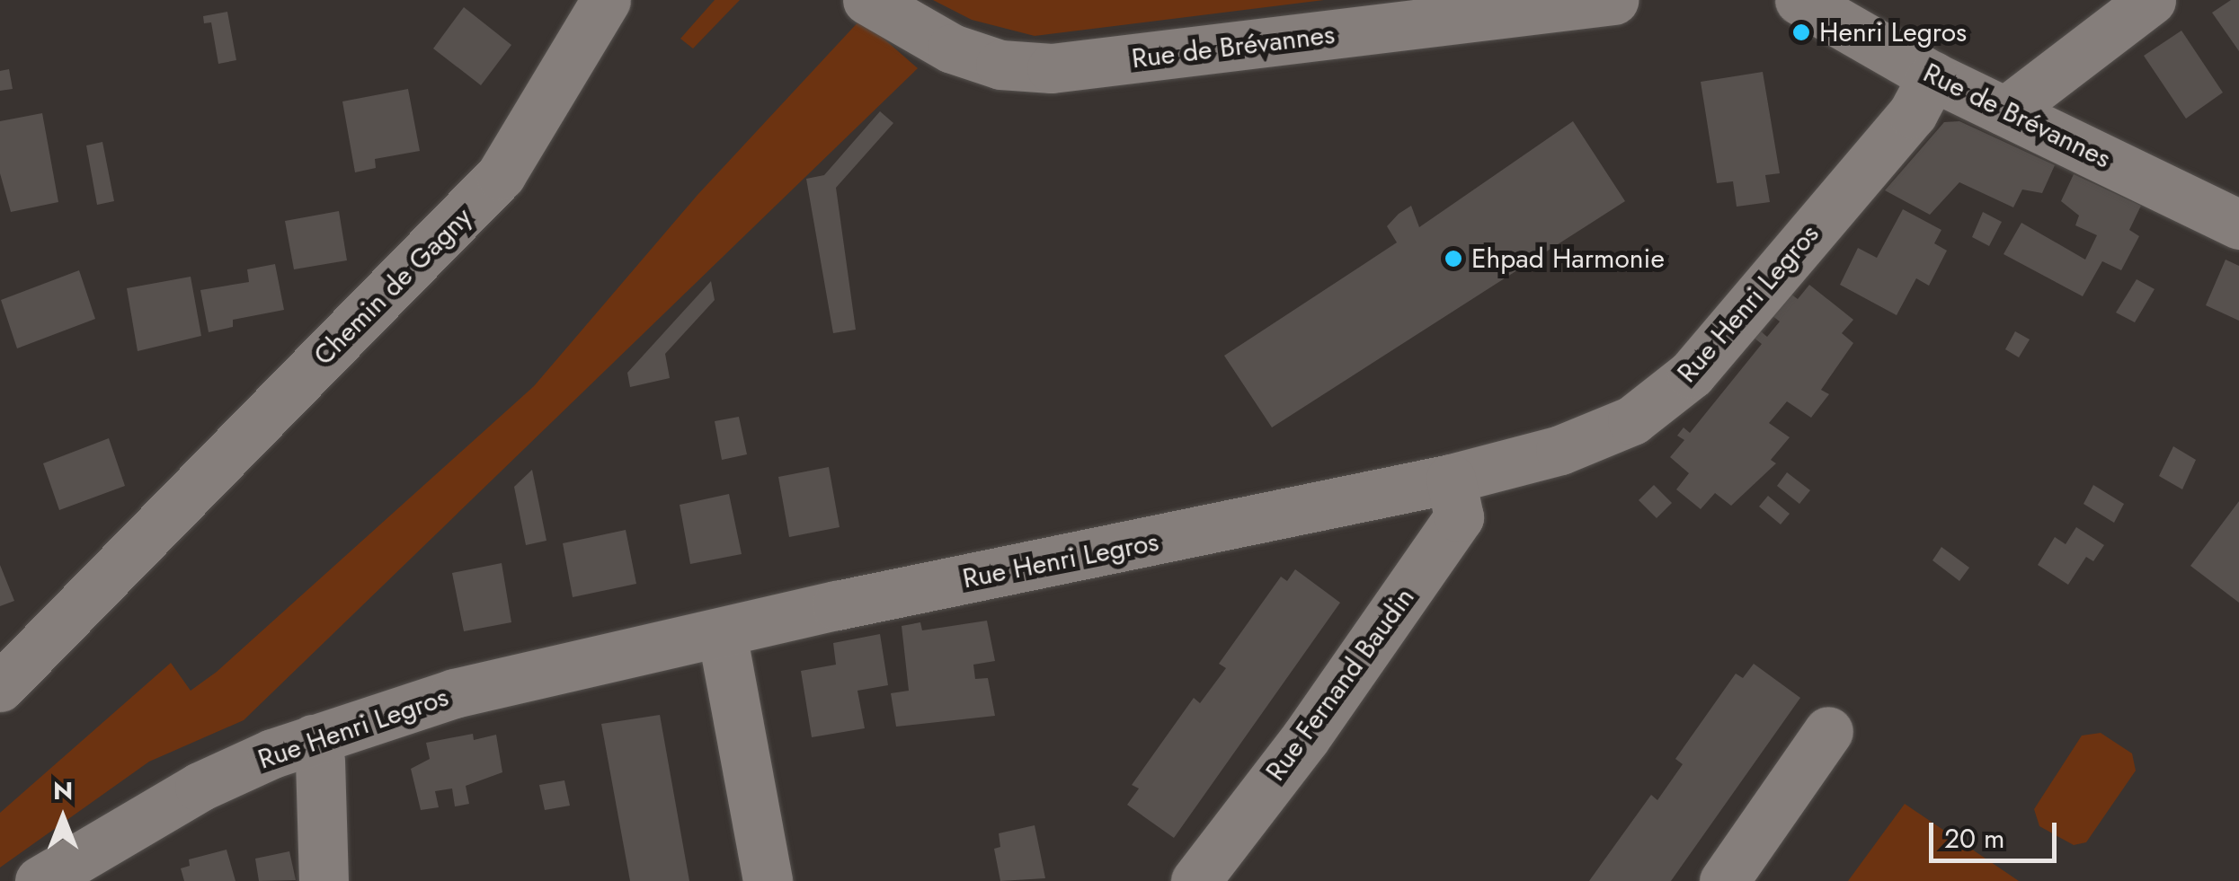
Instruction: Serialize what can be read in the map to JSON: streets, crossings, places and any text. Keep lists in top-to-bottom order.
{
  "streets": {
    "street": [
      "Rue de Brévannes",
      "Chemin de Gagny",
      "Rue Henri Legros",
      "Rue Fernand Baudin"
    ]
  },
  "crossings": [
    ["Rue de Brévannes", "Rue Henri Legros"],
    ["Rue Henri Legros", "Rue Fernand Baudin"]
  ],
  "places": ["Henri Legros", "Ehpad Harmonie"],
  "scale_bar": "20 m",
  "north": "top"
}
